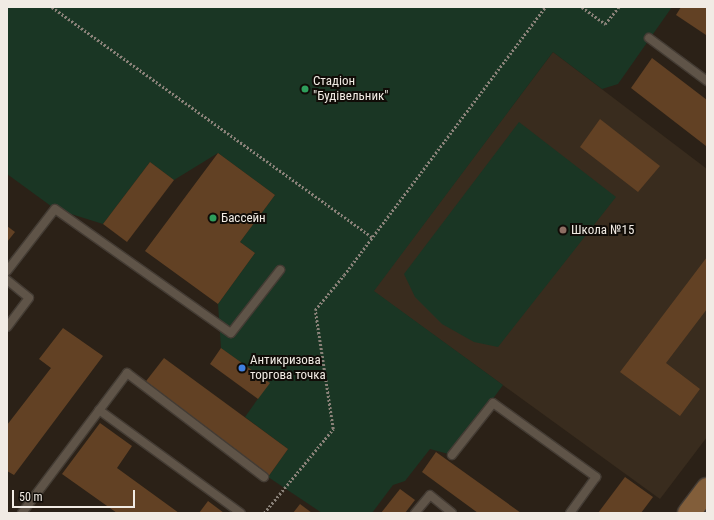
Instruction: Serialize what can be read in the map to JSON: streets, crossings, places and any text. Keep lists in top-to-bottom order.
{
  "places": [
    "Стадіон \"Будівельник\"",
    "Бассейн",
    "Школа №15",
    "Антикризова торгова точка"
  ],
  "scale_bar": "50 m"
}
